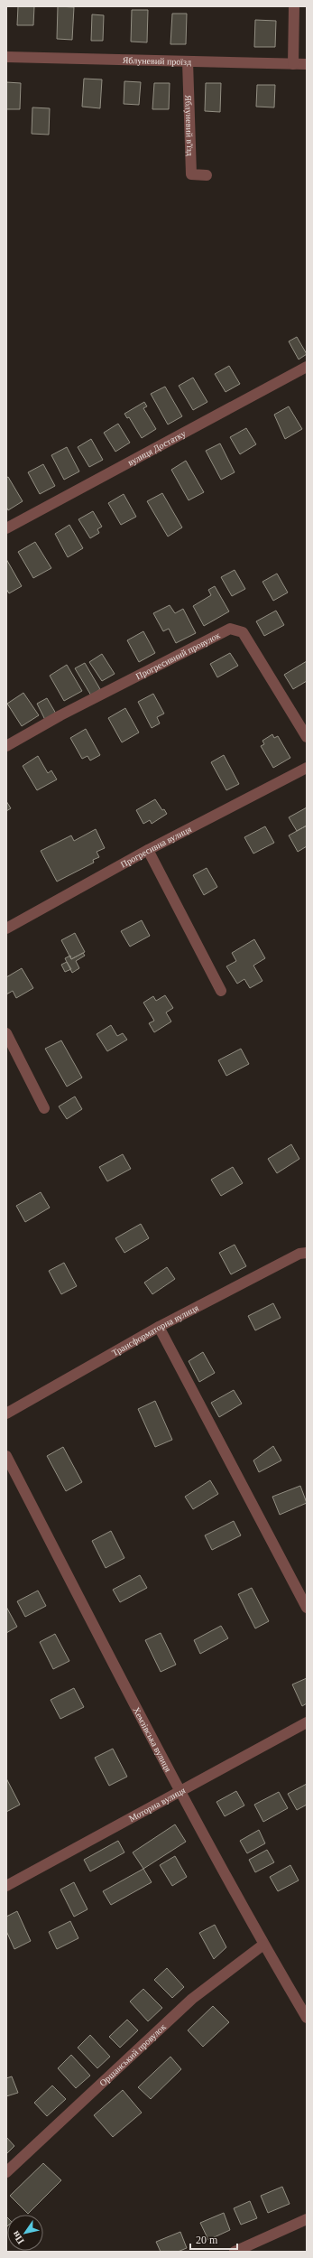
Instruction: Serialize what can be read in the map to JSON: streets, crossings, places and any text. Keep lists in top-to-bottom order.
{
  "streets": {
    "street": [
      "Яблуневий проїзд",
      "Яблуневий в'їзд",
      "вулиця Достатку",
      "Прогресивний провулок",
      "Прогресивна вулиця",
      "Трансформаторна вулиця",
      "Хемзівська вулиця",
      "Моторна вулиця",
      "Оршанський провулок"
    ]
  },
  "crossings": [
    ["Яблуневий проїзд", "Яблуневий в'їзд"],
    ["Хемзівська вулиця", "Моторна вулиця"],
    ["Хемзівська вулиця", "Оршанський провулок"]
  ],
  "scale_bar": "20 m",
  "north": "bottom left"
}
